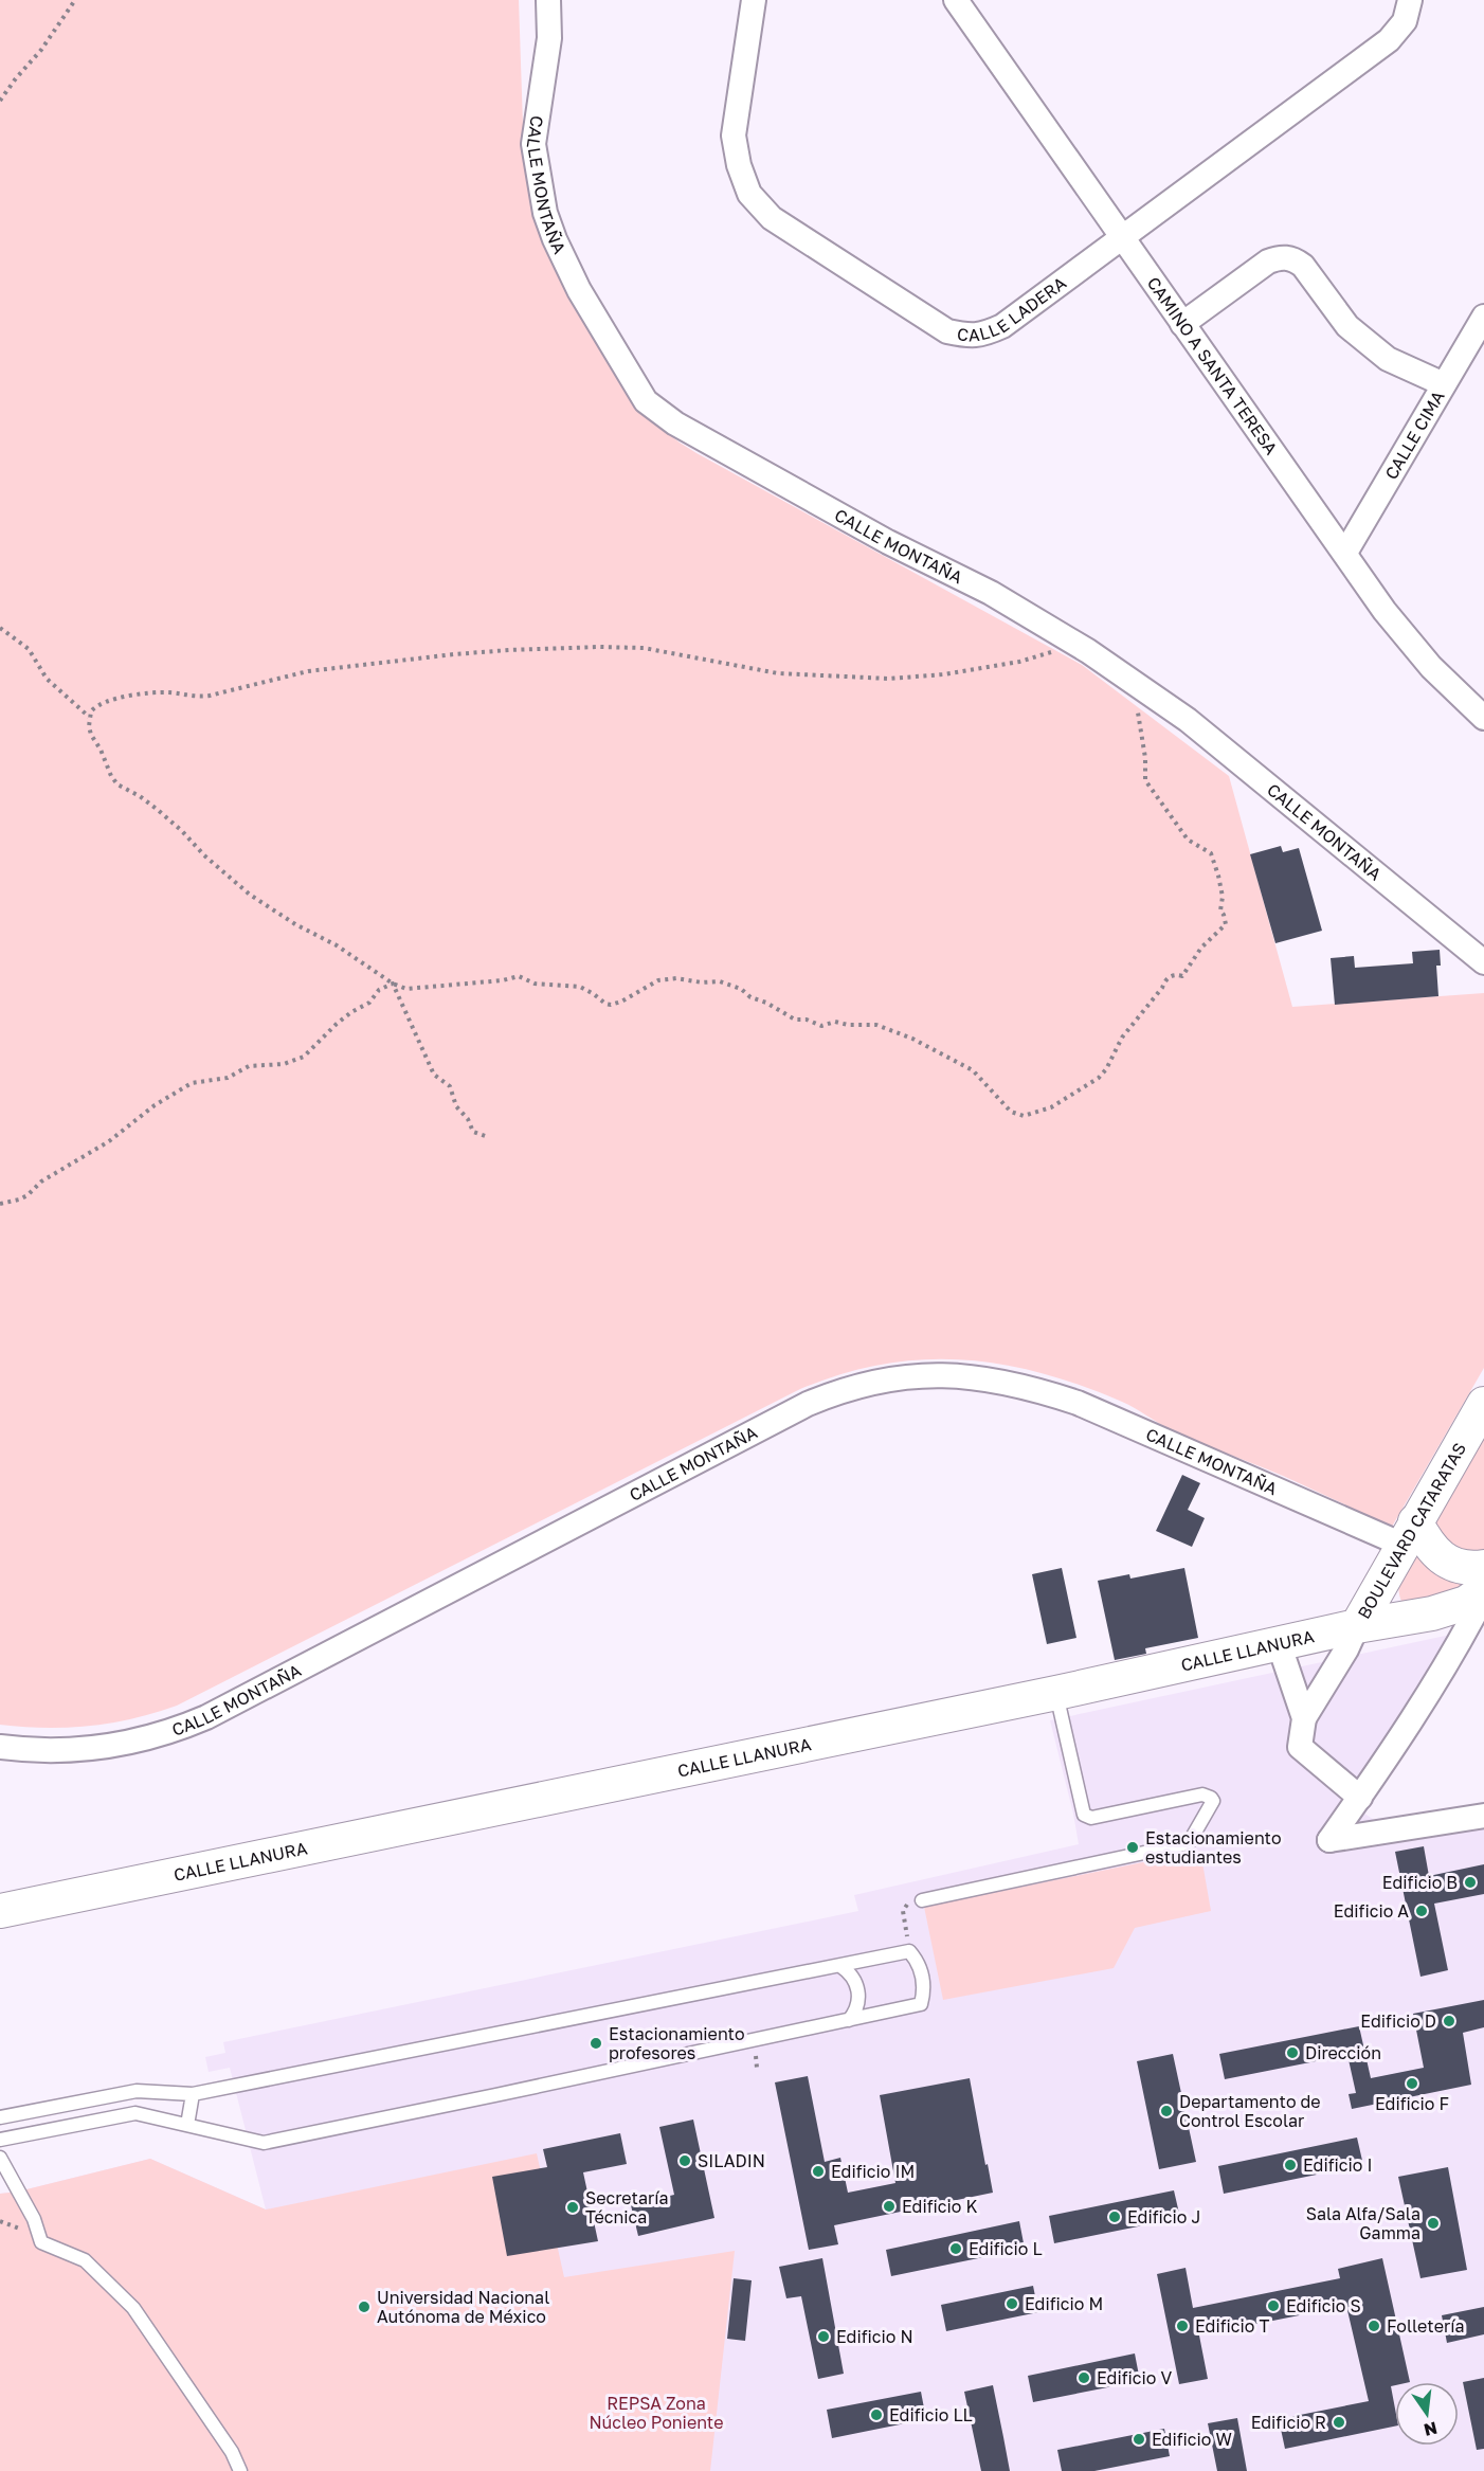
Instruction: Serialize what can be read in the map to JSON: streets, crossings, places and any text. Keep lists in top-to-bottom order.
{
  "streets": {
    "street": [
      "CALLE MONTAÑA",
      "CALLE LADERA",
      "CAMINO A SANTA TERESA",
      "CALLE CIMA",
      "BOULEVARD CATARATAS",
      "CALLE LLANURA"
    ]
  },
  "crossings": [
    ["CALLE MONTAÑA", "BOULEVARD CATARATAS"],
    ["CALLE LADERA", "CAMINO A SANTA TERESA"],
    ["CAMINO A SANTA TERESA", "CALLE CIMA"],
    ["BOULEVARD CATARATAS", "CALLE LLANURA"]
  ],
  "parks": ["REPSA Zona Núcleo Poniente"],
  "places": [
    "Estacionamiento estudiantes",
    "Edificio B",
    "Edificio A",
    "Edificio D",
    "Estacionamiento profesores",
    "Dirección",
    "Edificio F",
    "Departamento de Control Escolar",
    "SILADIN",
    "Edificio I",
    "Edificio IM",
    "Edificio K",
    "Secretaría Técnica",
    "Edificio J",
    "Sala Alfa/Sala Gamma",
    "Edificio L",
    "Edificio M",
    "Edificio S",
    "Universidad Nacional Autónoma de México",
    "Edificio T",
    "Folletería",
    "Edificio N",
    "Edificio V",
    "Edificio LL",
    "Edificio R",
    "Edificio W"
  ],
  "north": "bottom"
}
